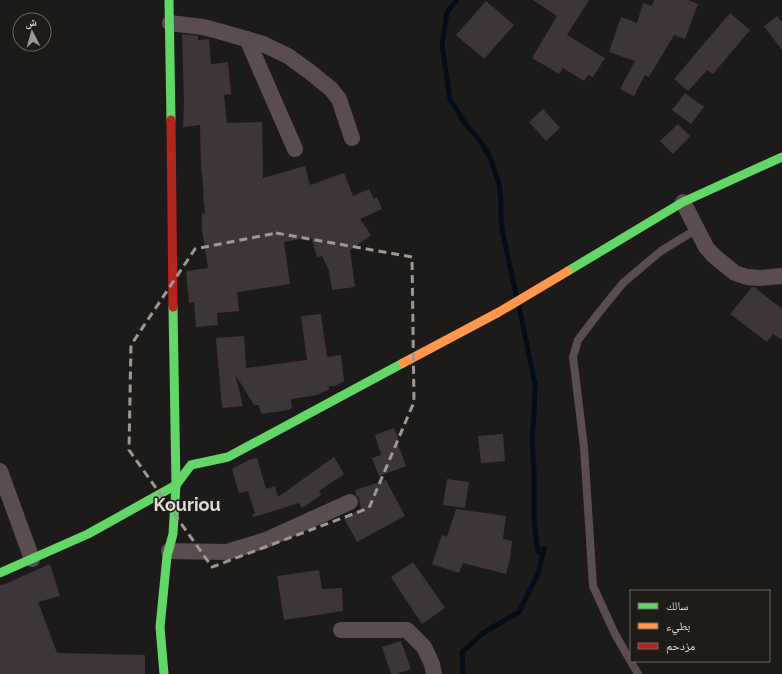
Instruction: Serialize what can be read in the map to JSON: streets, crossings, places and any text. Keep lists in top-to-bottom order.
{
  "districts": ["Kouriou"],
  "legend": ["سالك", "بطيء", "مزدحم"],
  "north": "top"
}
